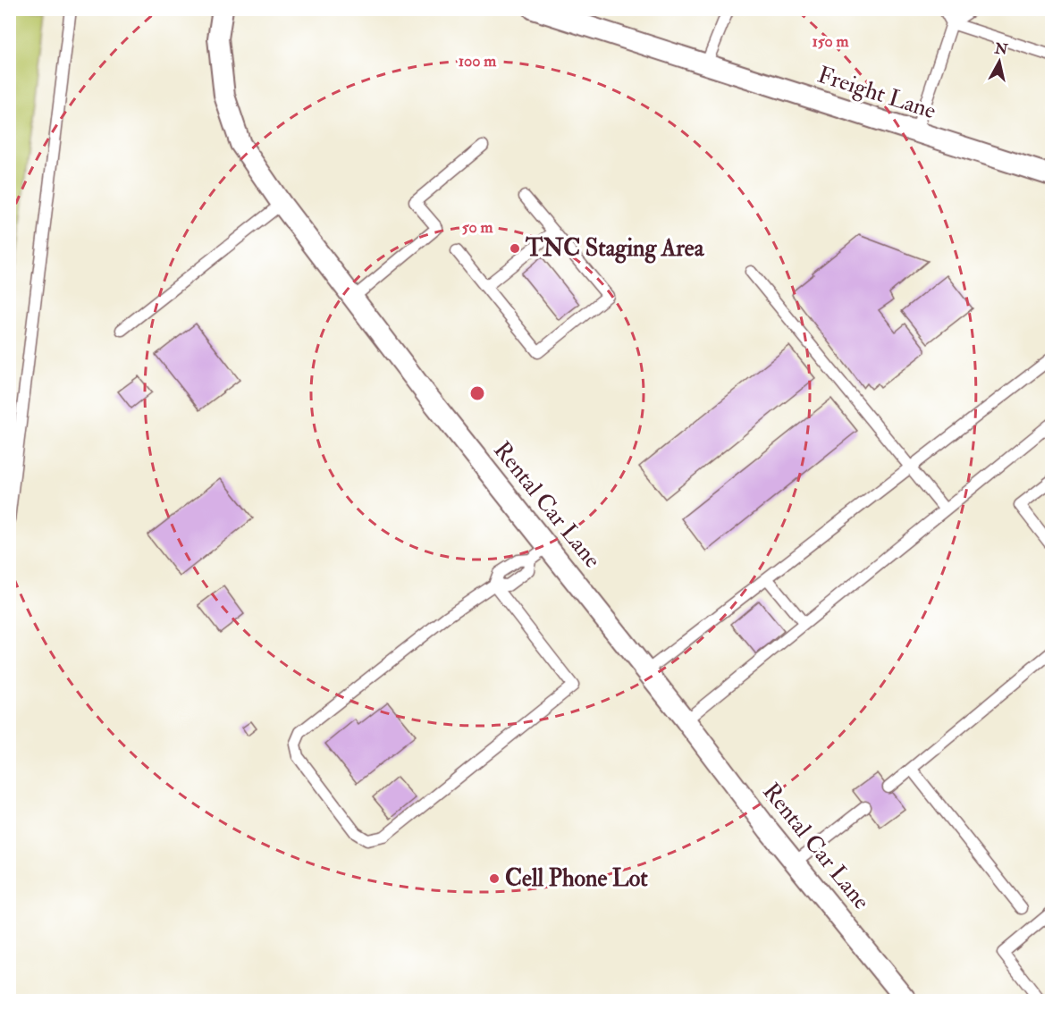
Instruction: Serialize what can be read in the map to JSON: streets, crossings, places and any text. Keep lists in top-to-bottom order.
{
  "streets": {
    "street": ["Freight Lane", "Rental Car Lane"]
  },
  "places": ["TNC Staging Area", "Cell Phone Lot"],
  "north": "top",
  "rings": ["150 m", "100 m", "50 m"]
}
